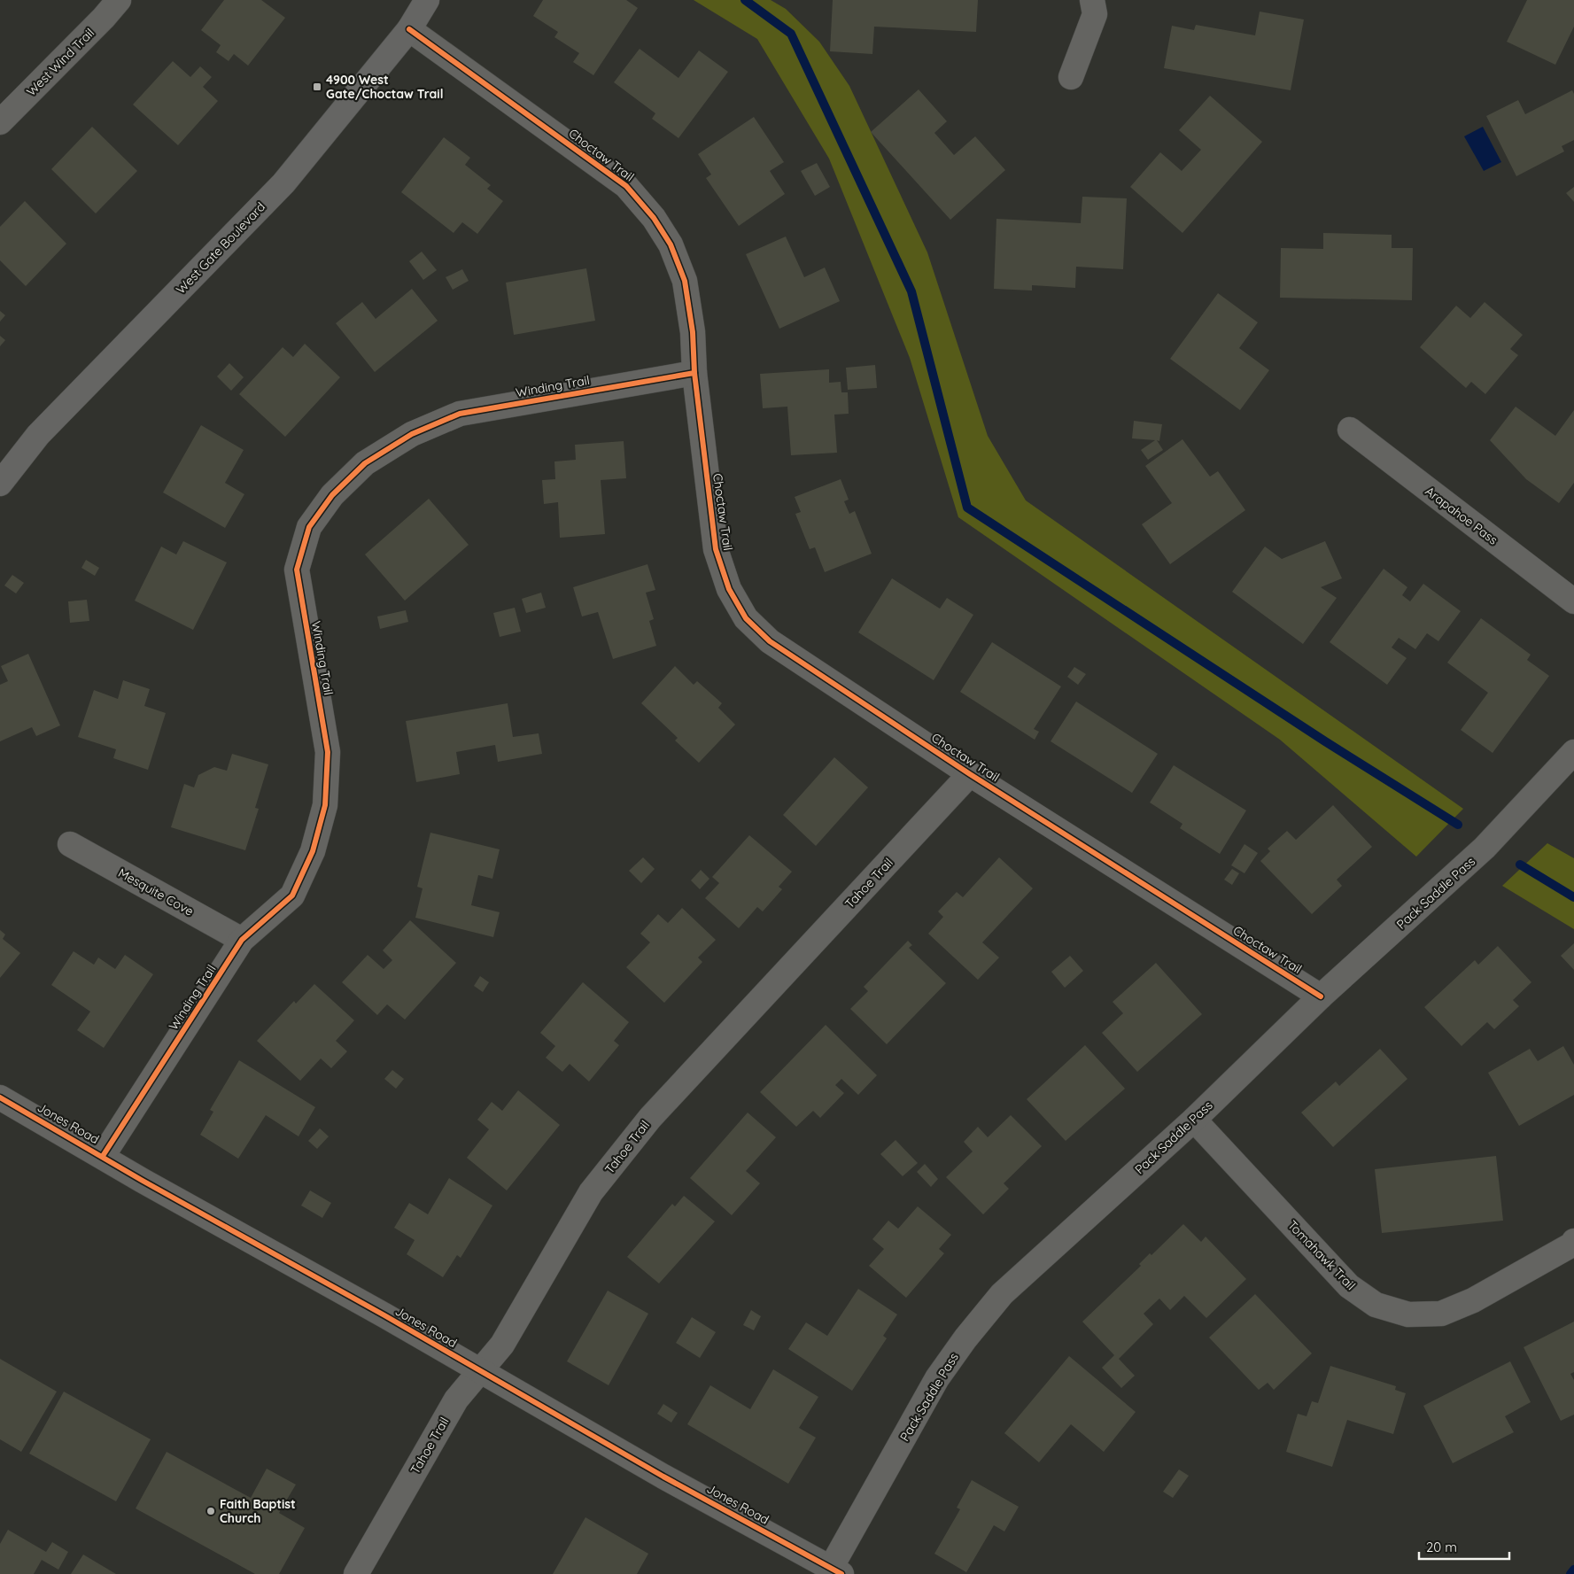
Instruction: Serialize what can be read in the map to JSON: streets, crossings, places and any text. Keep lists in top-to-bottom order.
{
  "streets": {
    "main road": ["West Gate Boulevard"],
    "street": [
      "West Wind Trail",
      "Choctaw Trail",
      "Winding Trail",
      "Arapahoe Pass",
      "Tahoe Trail",
      "Mesquite Cove",
      "Pack Saddle Pass",
      "Jones Road",
      "Tomahawk Trail"
    ]
  },
  "crossings": [
    ["Choctaw Trail", "West Gate Boulevard"],
    ["Choctaw Trail", "Winding Trail"],
    ["Choctaw Trail", "Tahoe Trail"],
    ["Choctaw Trail", "Pack Saddle Pass"],
    ["Winding Trail", "Mesquite Cove"],
    ["Winding Trail", "Jones Road"],
    ["Tahoe Trail", "Jones Road"],
    ["Pack Saddle Pass", "Jones Road"],
    ["Pack Saddle Pass", "Tomahawk Trail"]
  ],
  "places": {
    "transit": ["4900 West Gate/Choctaw Trail"],
    "other": ["Faith Baptist Church"]
  },
  "scale_bar": "20 m"
}
